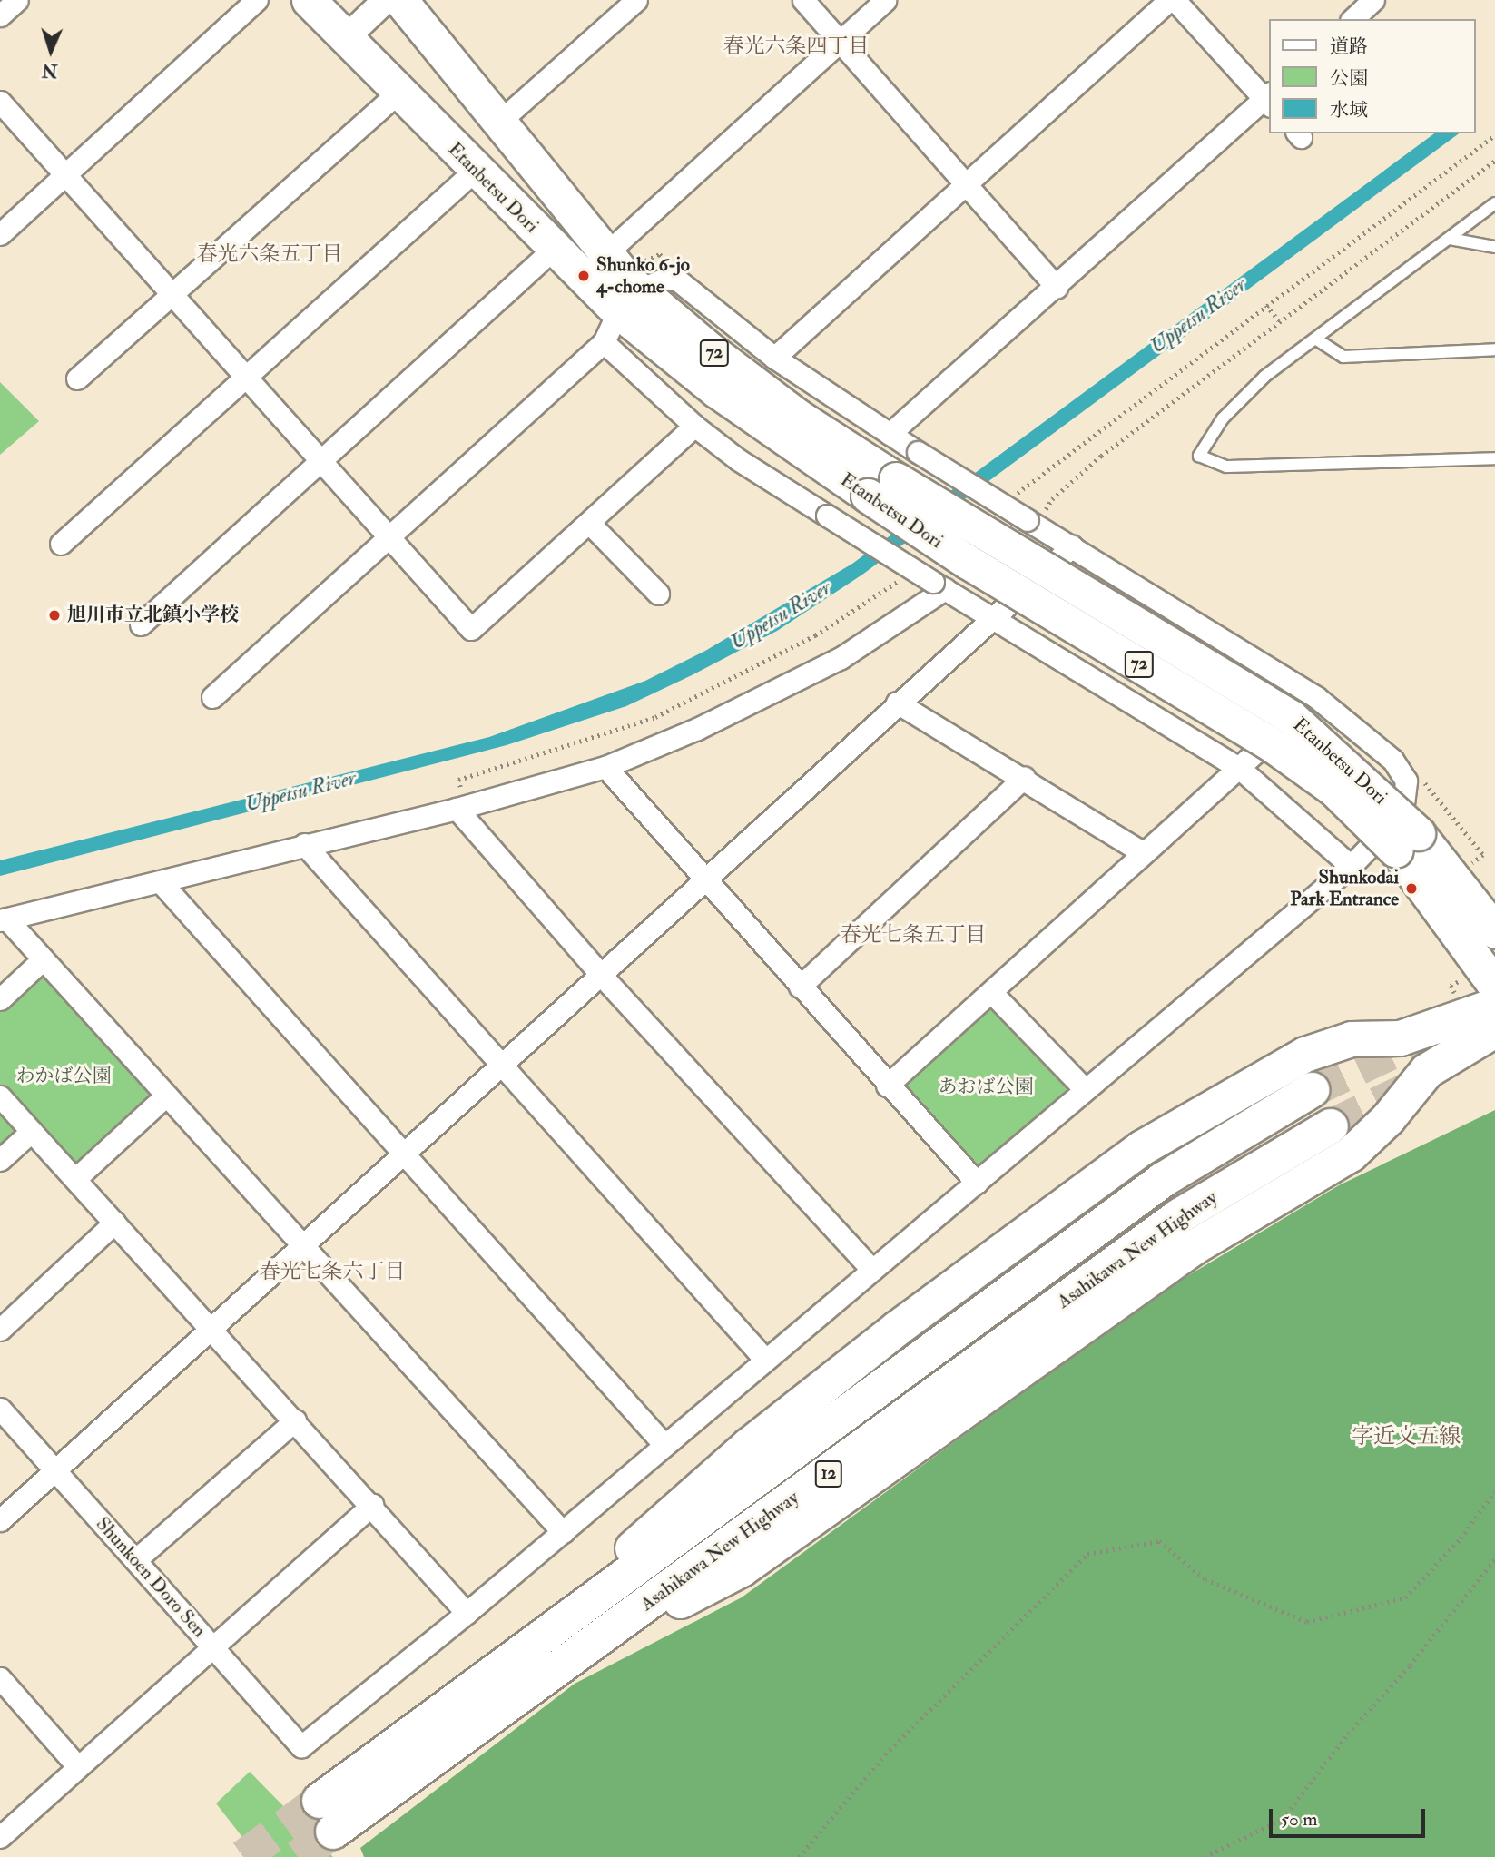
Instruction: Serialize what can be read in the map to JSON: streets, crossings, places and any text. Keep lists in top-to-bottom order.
{
  "streets": {
    "highway": ["Asahikawa New Highway", "12"],
    "main road": ["Etanbetsu Dori", "72"],
    "street": ["Shunkoen Doro Sen"]
  },
  "crossings": [
    ["Asahikawa New Highway", "12"]
  ],
  "districts": [
    "春光六条四丁目",
    "春光六条五丁目",
    "春光七条五丁目",
    "春光七条六丁目",
    "字近文五線"
  ],
  "water": ["Uppetsu River"],
  "parks": ["わかば公園", "あおば公園"],
  "places": ["Shunko 6-jo 4-chome", "旭川市立北鎮小学校", "Shunkodai Park Entrance"],
  "legend": ["道路", "公園", "水域"],
  "scale_bar": "50 m",
  "north": "bottom"
}
